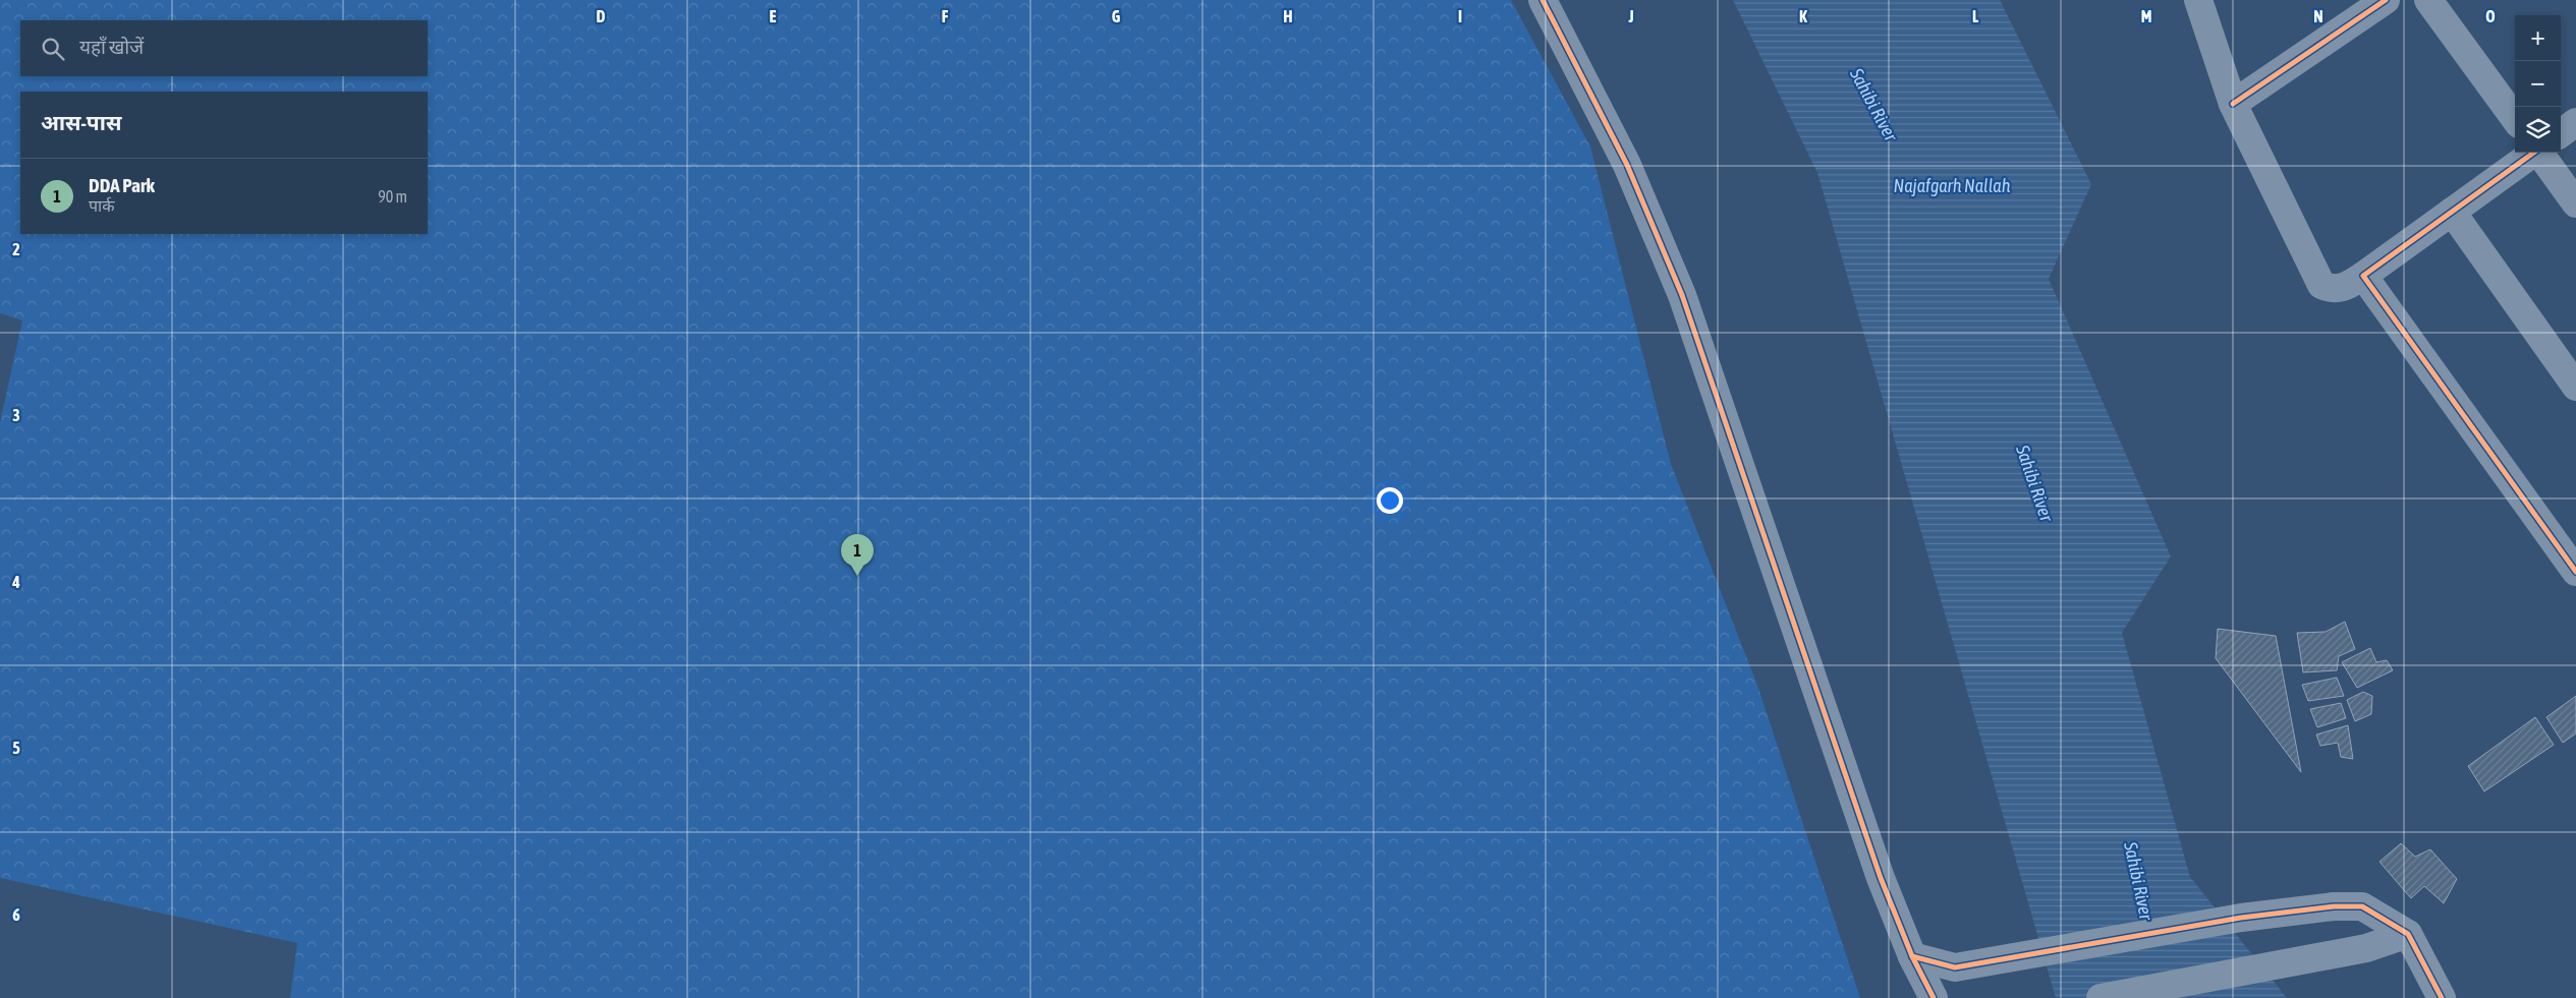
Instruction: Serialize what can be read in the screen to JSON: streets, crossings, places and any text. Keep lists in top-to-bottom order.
{
  "water": ["Sahibi River", "Najafgarh Nallah"],
  "page": {
    "map_buttons": ["+", "−"],
    "search": "यहाँ खोजें",
    "heading": "आस-पास",
    "list": [
      {
        "mark": "1",
        "name": "DDA Park",
        "note": "पार्क",
        "value": "90 m"
      }
    ],
    "pins": "1"
  },
  "grid": {
    "columns": [
      "D",
      "E",
      "F",
      "G",
      "H",
      "I",
      "J",
      "K",
      "L",
      "M",
      "N",
      "O"
    ],
    "rows": [
      "2",
      "3",
      "4",
      "5",
      "6"
    ]
  }
}
